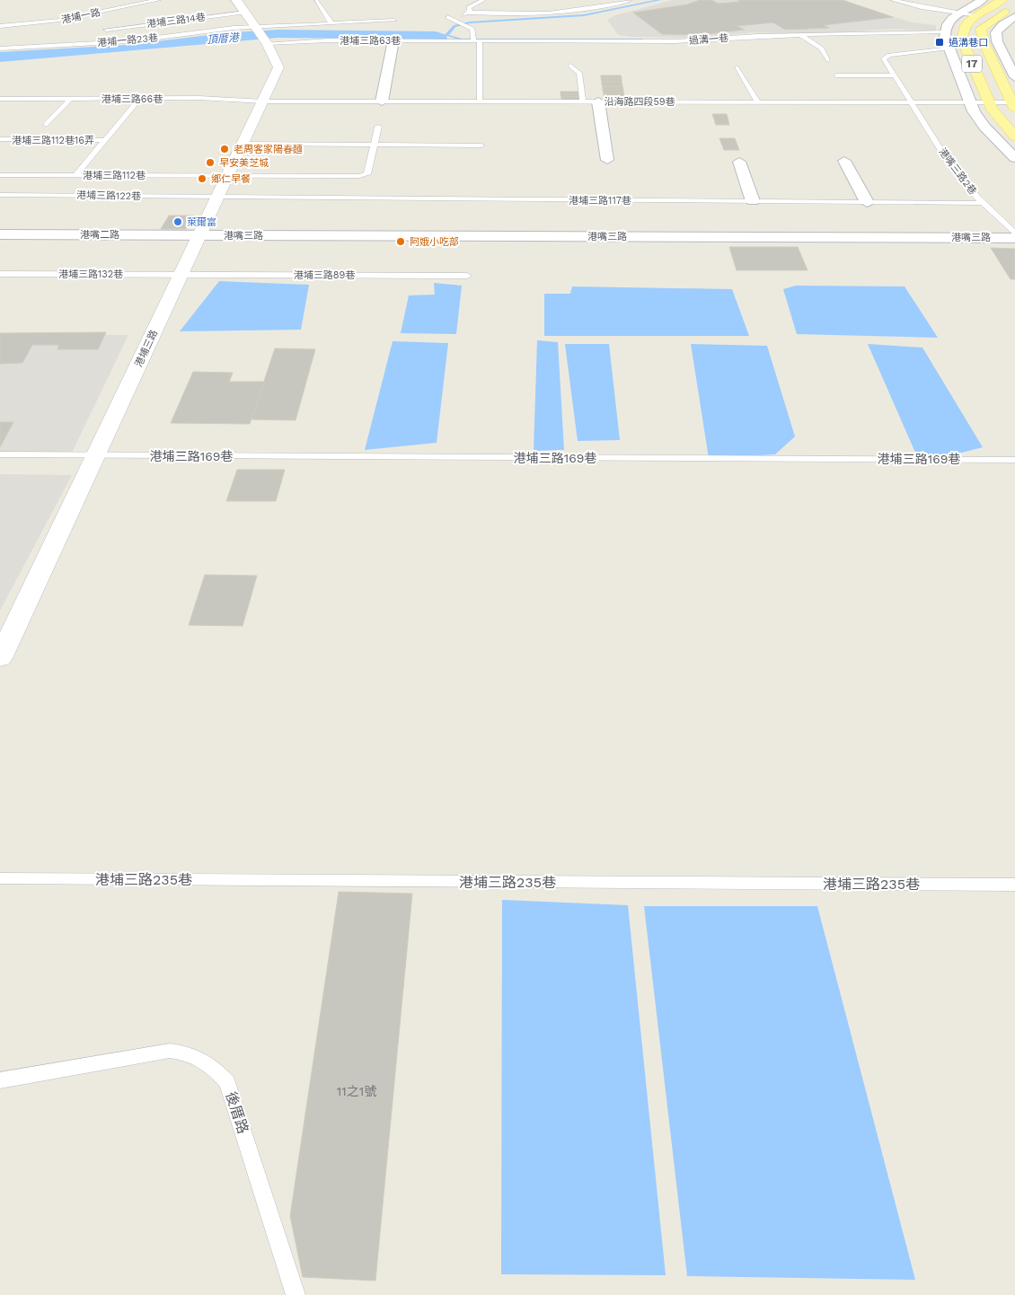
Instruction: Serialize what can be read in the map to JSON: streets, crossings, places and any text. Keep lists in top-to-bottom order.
{
  "streets": {
    "main road": ["17"],
    "street": ["港嘴二路", "港嘴三路", "港埔三路"],
    "lane": [
      "港埔一路",
      "港埔三路14巷",
      "過溝一巷",
      "港埔一路23巷",
      "港埔三路63巷",
      "港埔三路66巷",
      "沿海路四段59巷",
      "港埔三路112巷16弄",
      "港嘴三路2巷",
      "港埔三路112巷",
      "港埔三路122巷",
      "港埔三路117巷",
      "港埔三路132巷",
      "港埔三路89巷",
      "港埔三路169巷",
      "港埔三路235巷",
      "後厝路"
    ]
  },
  "crossings": [
    ["港埔一路", "港埔三路14巷"],
    ["港埔三路14巷", "港埔三路"],
    ["過溝一巷", "港埔三路63巷"],
    ["港埔一路23巷", "港埔三路63巷"],
    ["港埔一路23巷", "港埔三路"],
    ["港埔三路63巷", "港埔三路"],
    ["17", "沿海路四段59巷"],
    ["港埔三路66巷", "沿海路四段59巷"],
    ["港埔三路66巷", "港埔三路112巷16弄"],
    ["港埔三路66巷", "港埔三路"],
    ["沿海路四段59巷", "港嘴三路2巷"],
    ["沿海路四段59巷", "港埔三路"],
    ["港埔三路112巷16弄", "港埔三路112巷"],
    ["港嘴三路2巷", "港埔三路117巷"],
    ["港埔三路112巷", "港埔三路"],
    ["港埔三路122巷", "港埔三路117巷"],
    ["港埔三路122巷", "港埔三路"],
    ["港埔三路117巷", "港埔三路"],
    ["港嘴二路", "港嘴三路"],
    ["港嘴二路", "港埔三路"],
    ["港嘴三路", "港埔三路"],
    ["港埔三路132巷", "港埔三路89巷"],
    ["港埔三路132巷", "港埔三路"],
    ["港埔三路89巷", "港埔三路"],
    ["港埔三路", "港埔三路169巷"]
  ],
  "water": ["頂厝港"],
  "places": {
    "transit": ["過溝巷口"],
    "other": [
      "老周客家陽春麵",
      "早安美芝城",
      "鄉仁早餐",
      "萊爾富",
      "阿娥小吃部"
    ]
  },
  "house_numbers": ["11之1號"]
}
